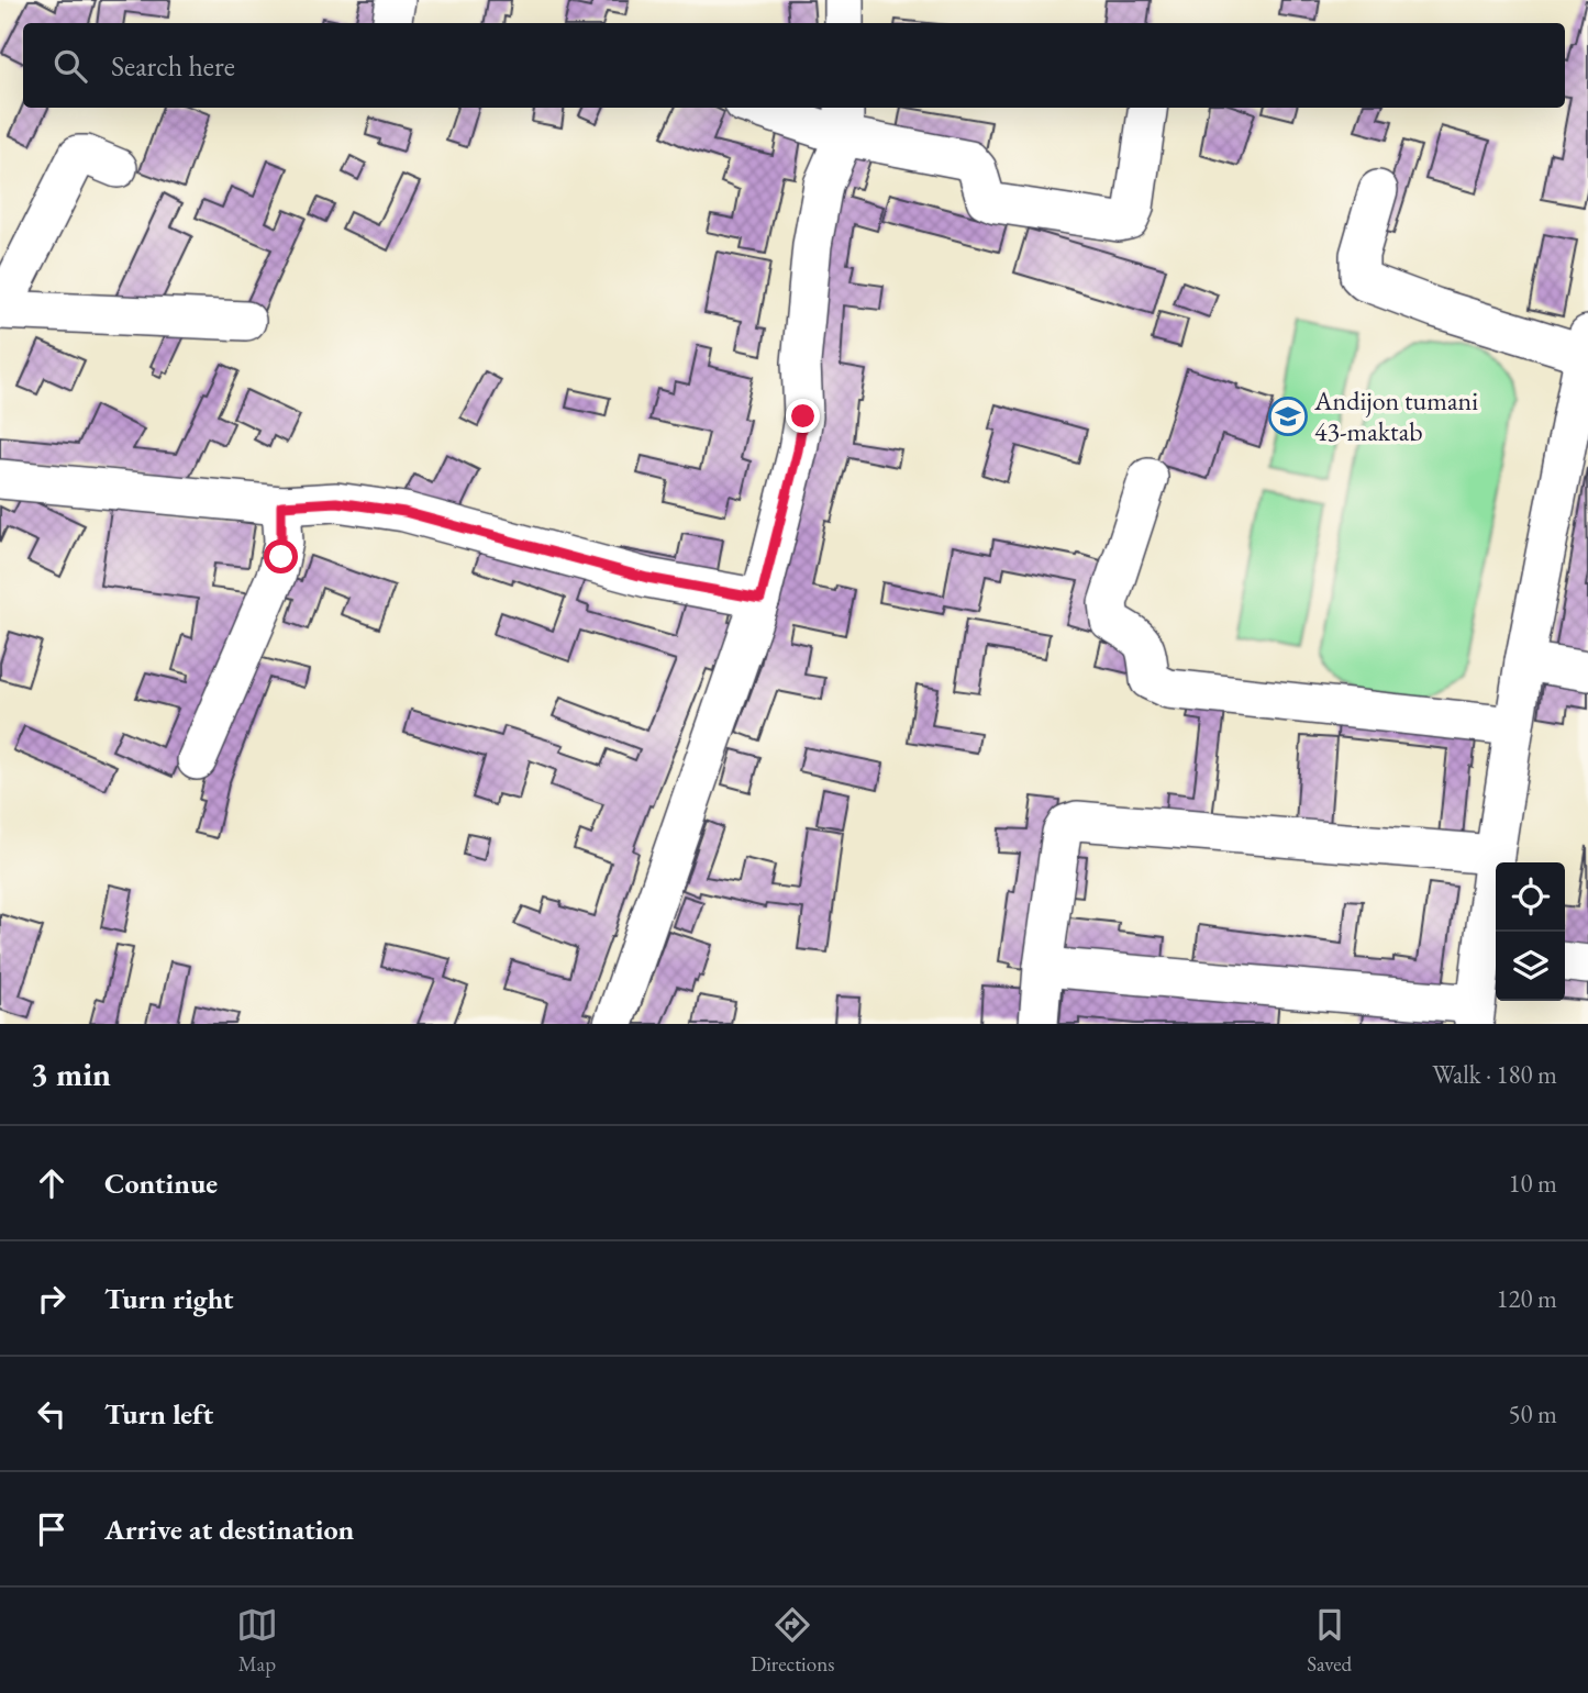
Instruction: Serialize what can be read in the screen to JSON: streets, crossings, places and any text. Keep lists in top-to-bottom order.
{
  "places": {
    "school or university": ["Andijon tumani 43-maktab"]
  },
  "page": {
    "search": "Search here",
    "heading": ["3 min", "Walk · 180 m"],
    "list": [
      ["Continue", "10 m"],
      ["Turn right", "120 m"],
      ["Turn left", "50 m"],
      "Arrive at destination"
    ],
    "nav": ["Map", "Directions", "Saved"]
  }
}
